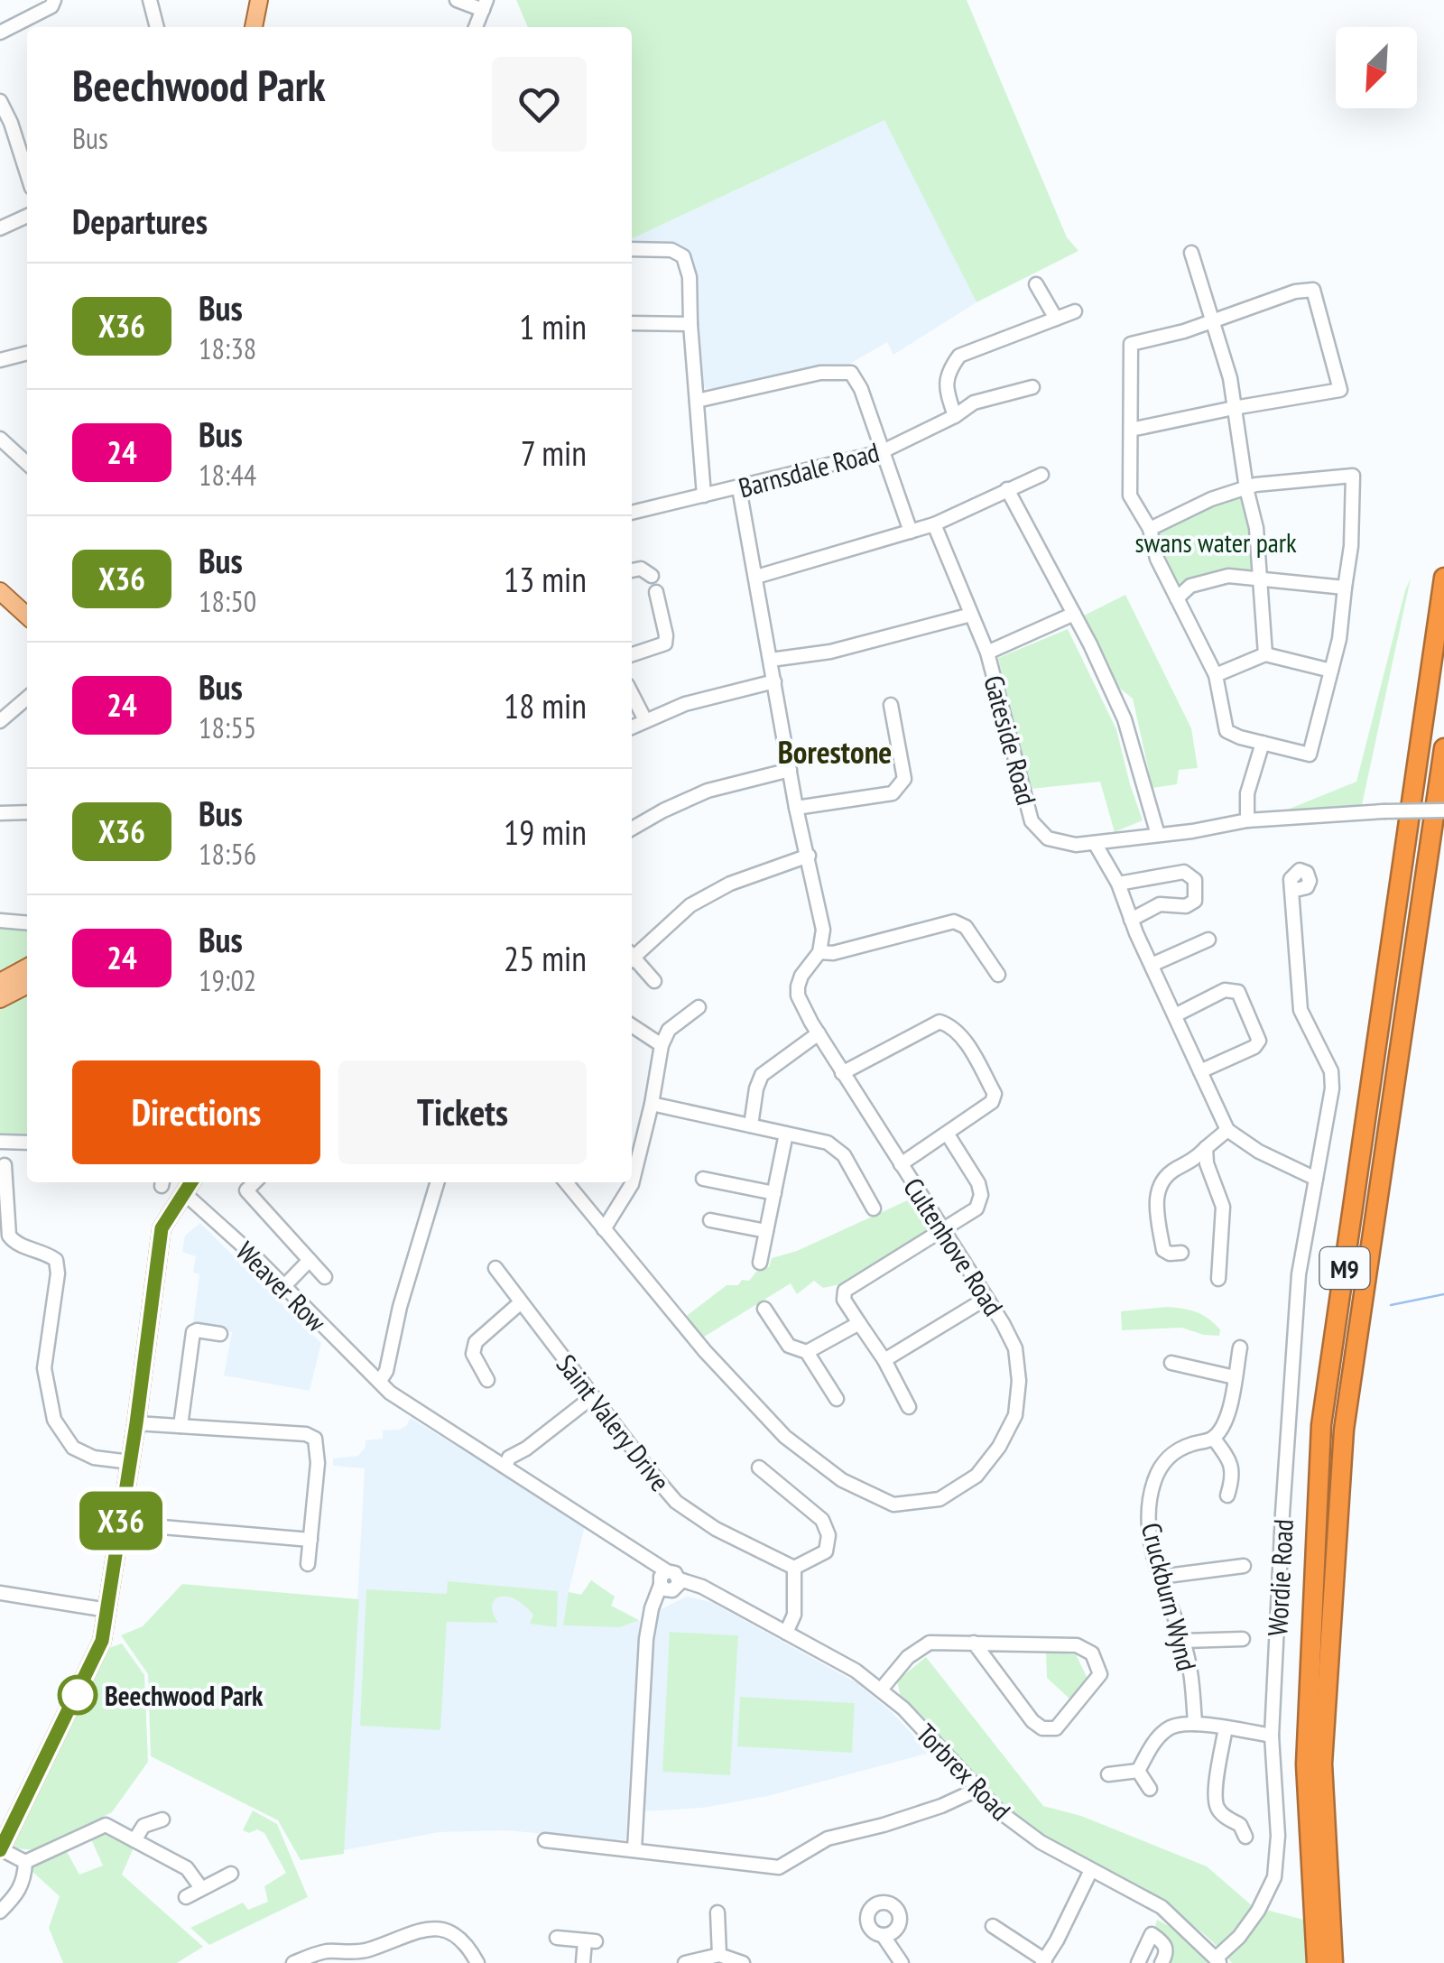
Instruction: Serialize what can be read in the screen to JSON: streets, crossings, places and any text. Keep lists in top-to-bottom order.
{
  "streets": {
    "highway": ["M9"],
    "street": [
      "Barnsdale Road",
      "Gateside Road",
      "Cultenhove Road",
      "Weaver Row",
      "Saint Valery Drive",
      "Wordie Road",
      "Cruckburn Wynd",
      "Torbrex Road"
    ]
  },
  "crossings": [
    ["Weaver Row", "Torbrex Road"],
    ["Wordie Road", "Torbrex Road"]
  ],
  "districts": ["Borestone"],
  "parks": ["swans water park"],
  "places": ["Beechwood Park"],
  "lines": ["bus line X36"],
  "north": "bottom left",
  "page": {
    "on_map": "X36",
    "heading": [
      ["Beechwood Park", "Bus"],
      "Departures"
    ],
    "list": [
      {
        "mark": "X36",
        "name": "Bus",
        "note": "18:38",
        "value": "1 min"
      },
      {
        "mark": "24",
        "name": "Bus",
        "note": "18:44",
        "value": "7 min"
      },
      {
        "mark": "X36",
        "name": "Bus",
        "note": "18:50",
        "value": "13 min"
      },
      {
        "mark": "24",
        "name": "Bus",
        "note": "18:55",
        "value": "18 min"
      },
      {
        "mark": "X36",
        "name": "Bus",
        "note": "18:56",
        "value": "19 min"
      },
      {
        "mark": "24",
        "name": "Bus",
        "note": "19:02",
        "value": "25 min"
      }
    ],
    "buttons": ["Directions", "Tickets"]
  }
}
